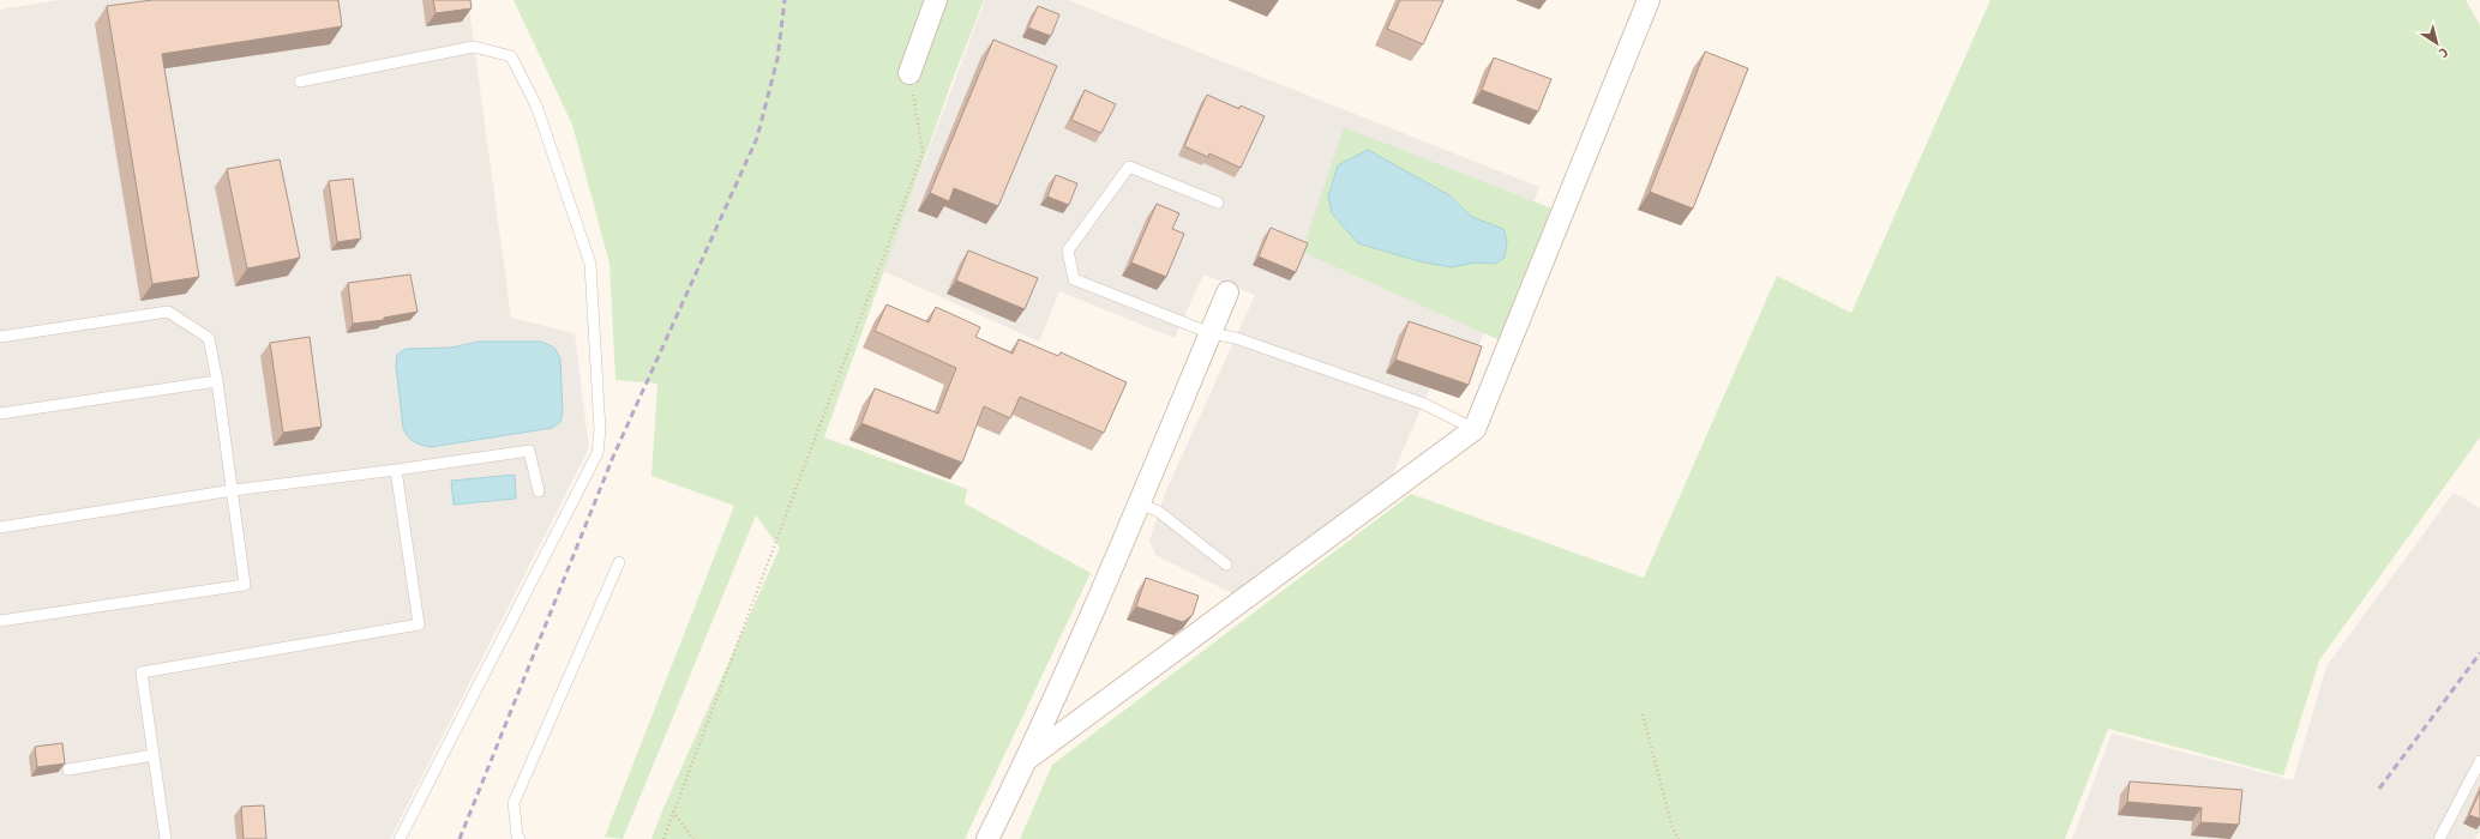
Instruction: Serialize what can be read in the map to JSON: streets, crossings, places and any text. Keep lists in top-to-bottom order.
{
  "north": "bottom right"
}
